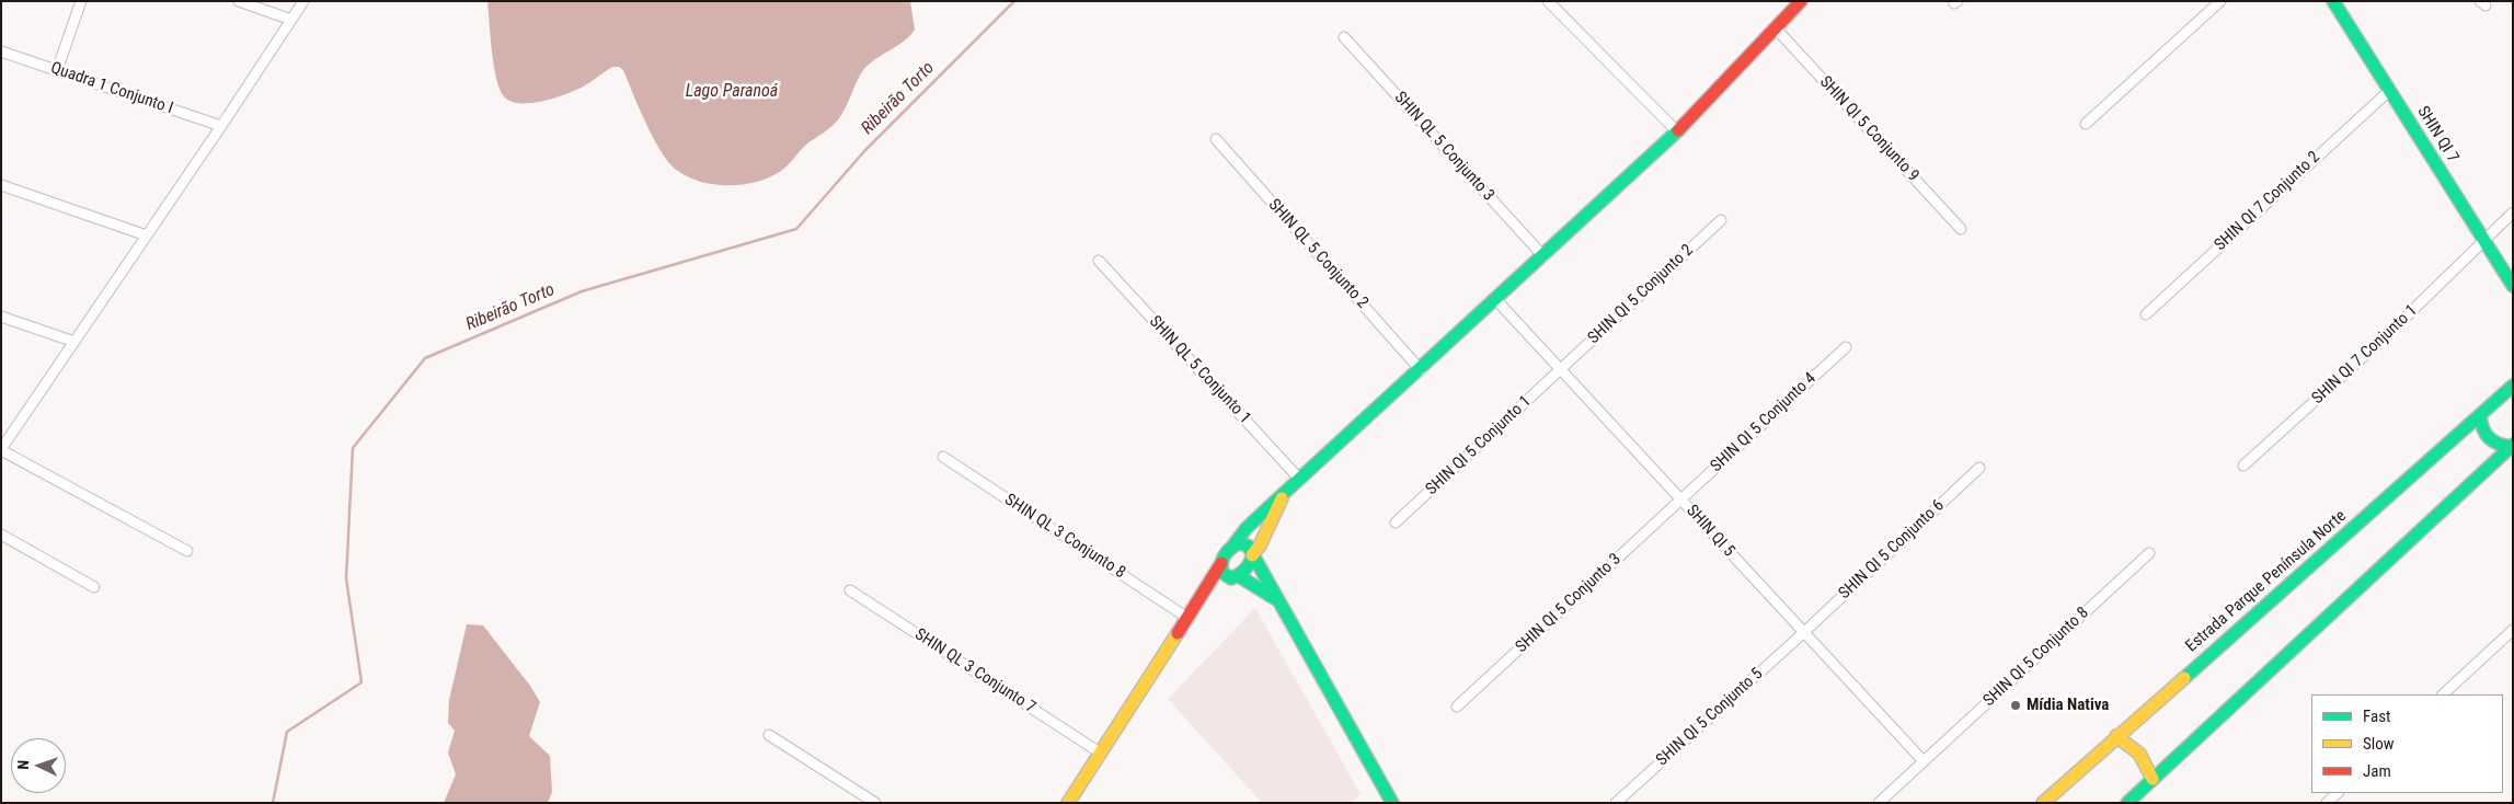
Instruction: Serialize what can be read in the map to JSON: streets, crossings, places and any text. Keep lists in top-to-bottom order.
{
  "streets": {
    "street": [
      "Quadra 1 Conjunto I",
      "SHIN QI 5 Conjunto 9",
      "SHIN QI 7",
      "SHIN QL 5 Conjunto 3",
      "SHIN QI 7 Conjunto 2",
      "SHIN QL 5 Conjunto 2",
      "SHIN QI 5 Conjunto 2",
      "SHIN QI 7 Conjunto 1",
      "SHIN QL 5 Conjunto 1",
      "SHIN QI 5 Conjunto 4",
      "SHIN QI 5 Conjunto 1",
      "SHIN QI 5",
      "SHIN QL 3 Conjunto 8",
      "SHIN QI 5 Conjunto 6",
      "Estrada Parque Península Norte",
      "SHIN QI 5 Conjunto 3",
      "SHIN QI 5 Conjunto 8",
      "SHIN QL 3 Conjunto 7",
      "SHIN QI 5 Conjunto 5"
    ]
  },
  "crossings": [
    ["SHIN QI 7", "SHIN QI 7 Conjunto 2"],
    ["SHIN QI 7", "SHIN QI 7 Conjunto 1"],
    ["SHIN QI 5 Conjunto 2", "SHIN QI 5 Conjunto 1"],
    ["SHIN QI 5 Conjunto 2", "SHIN QI 5"],
    ["SHIN QI 5 Conjunto 4", "SHIN QI 5"],
    ["SHIN QI 5 Conjunto 4", "SHIN QI 5 Conjunto 3"],
    ["SHIN QI 5 Conjunto 1", "SHIN QI 5"],
    ["SHIN QI 5", "SHIN QI 5 Conjunto 6"],
    ["SHIN QI 5", "SHIN QI 5 Conjunto 3"],
    ["SHIN QI 5", "SHIN QI 5 Conjunto 8"],
    ["SHIN QI 5", "SHIN QI 5 Conjunto 5"],
    ["SHIN QI 5 Conjunto 6", "SHIN QI 5 Conjunto 5"]
  ],
  "water": ["Lago Paranoá", "Ribeirão Torto"],
  "places": ["Mídia Nativa"],
  "legend": ["Fast", "Slow", "Jam"],
  "north": "left"
}
